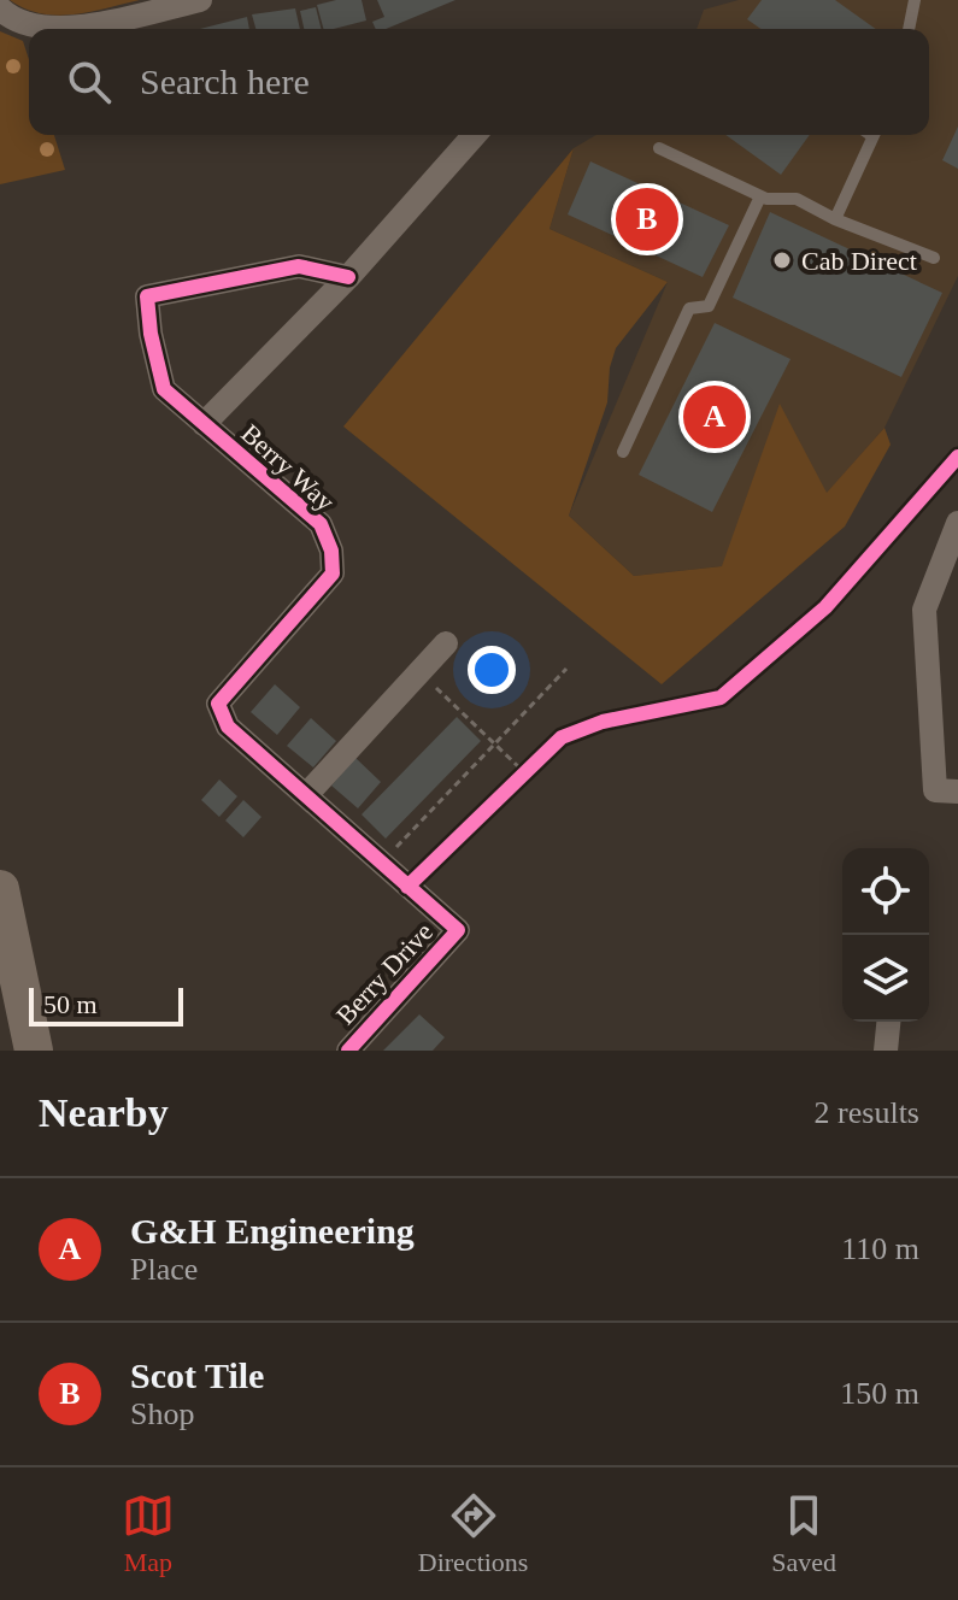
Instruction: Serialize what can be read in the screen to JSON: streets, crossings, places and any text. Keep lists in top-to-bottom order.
{
  "streets": {
    "street": ["Berry Way", "Berry Drive"]
  },
  "crossings": [
    ["Berry Way", "Berry Drive"]
  ],
  "places": ["Cab Direct"],
  "scale_bar": "50 m",
  "page": {
    "search": "Search here",
    "pins": ["B", "A"],
    "scale": "50 m",
    "heading": ["Nearby", "2 results"],
    "list": [
      {
        "mark": "A",
        "name": "G&H Engineering",
        "note": "Place",
        "value": "110 m"
      },
      {
        "mark": "B",
        "name": "Scot Tile",
        "note": "Shop",
        "value": "150 m"
      }
    ],
    "nav": ["Map", "Directions", "Saved"]
  }
}
